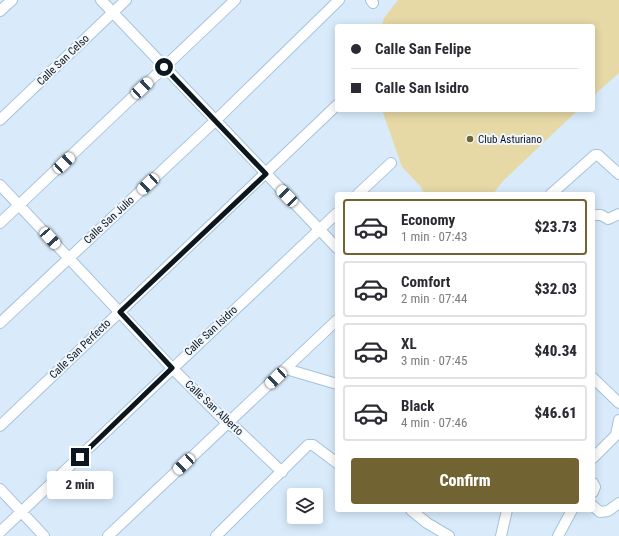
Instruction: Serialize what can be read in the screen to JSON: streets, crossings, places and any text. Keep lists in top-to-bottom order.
{
  "streets": {
    "street": [
      "Calle San Celso",
      "Calle San Julio",
      "Calle San Isidro",
      "Calle San Perfecto",
      "Calle San Alberto"
    ]
  },
  "crossings": [
    ["Calle San Julio", "Calle San Alberto"],
    ["Calle San Isidro", "Calle San Alberto"],
    ["Calle San Perfecto", "Calle San Alberto"]
  ],
  "places": ["Club Asturiano"],
  "page": {
    "banner": ["Calle San Felipe", "Calle San Isidro"],
    "list": [
      {
        "name": "Economy",
        "note": "1 min · 07:43",
        "value": "$23.73"
      },
      {
        "name": "Comfort",
        "note": "2 min · 07:44",
        "value": "$32.03"
      },
      {
        "name": "XL",
        "note": "3 min · 07:45",
        "value": "$40.34"
      },
      {
        "name": "Black",
        "note": "4 min · 07:46",
        "value": "$46.61"
      }
    ],
    "buttons": "Confirm",
    "bubble": "2 min"
  }
}
